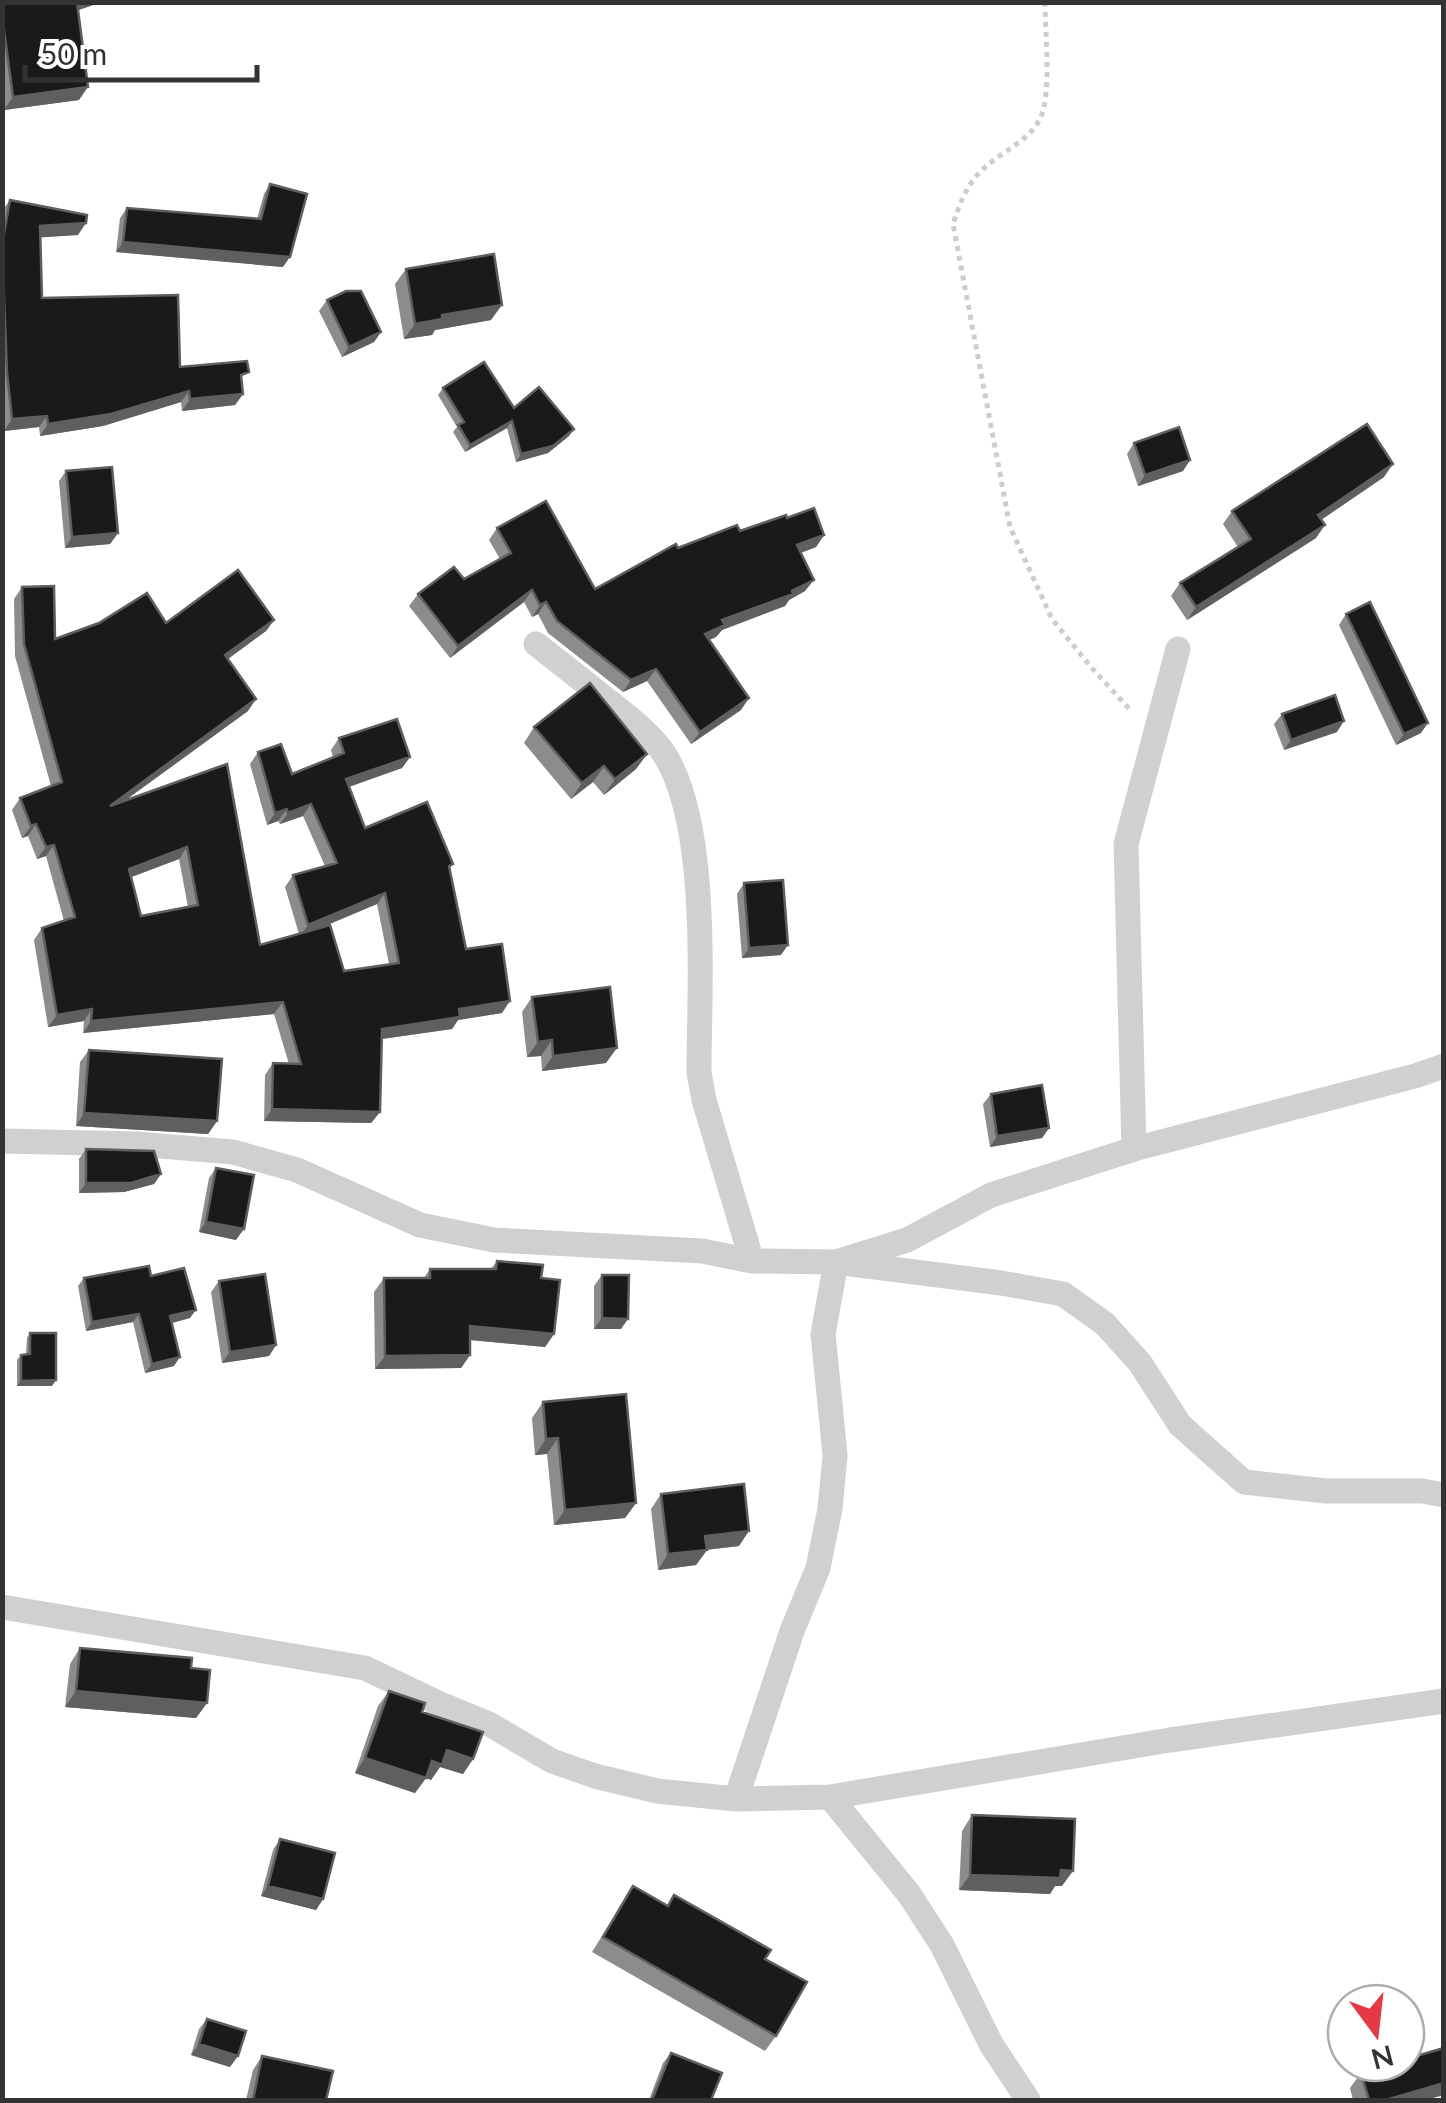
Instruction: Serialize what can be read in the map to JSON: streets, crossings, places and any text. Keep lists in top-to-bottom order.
{
  "scale_bar": "50 m",
  "north": "bottom"
}
